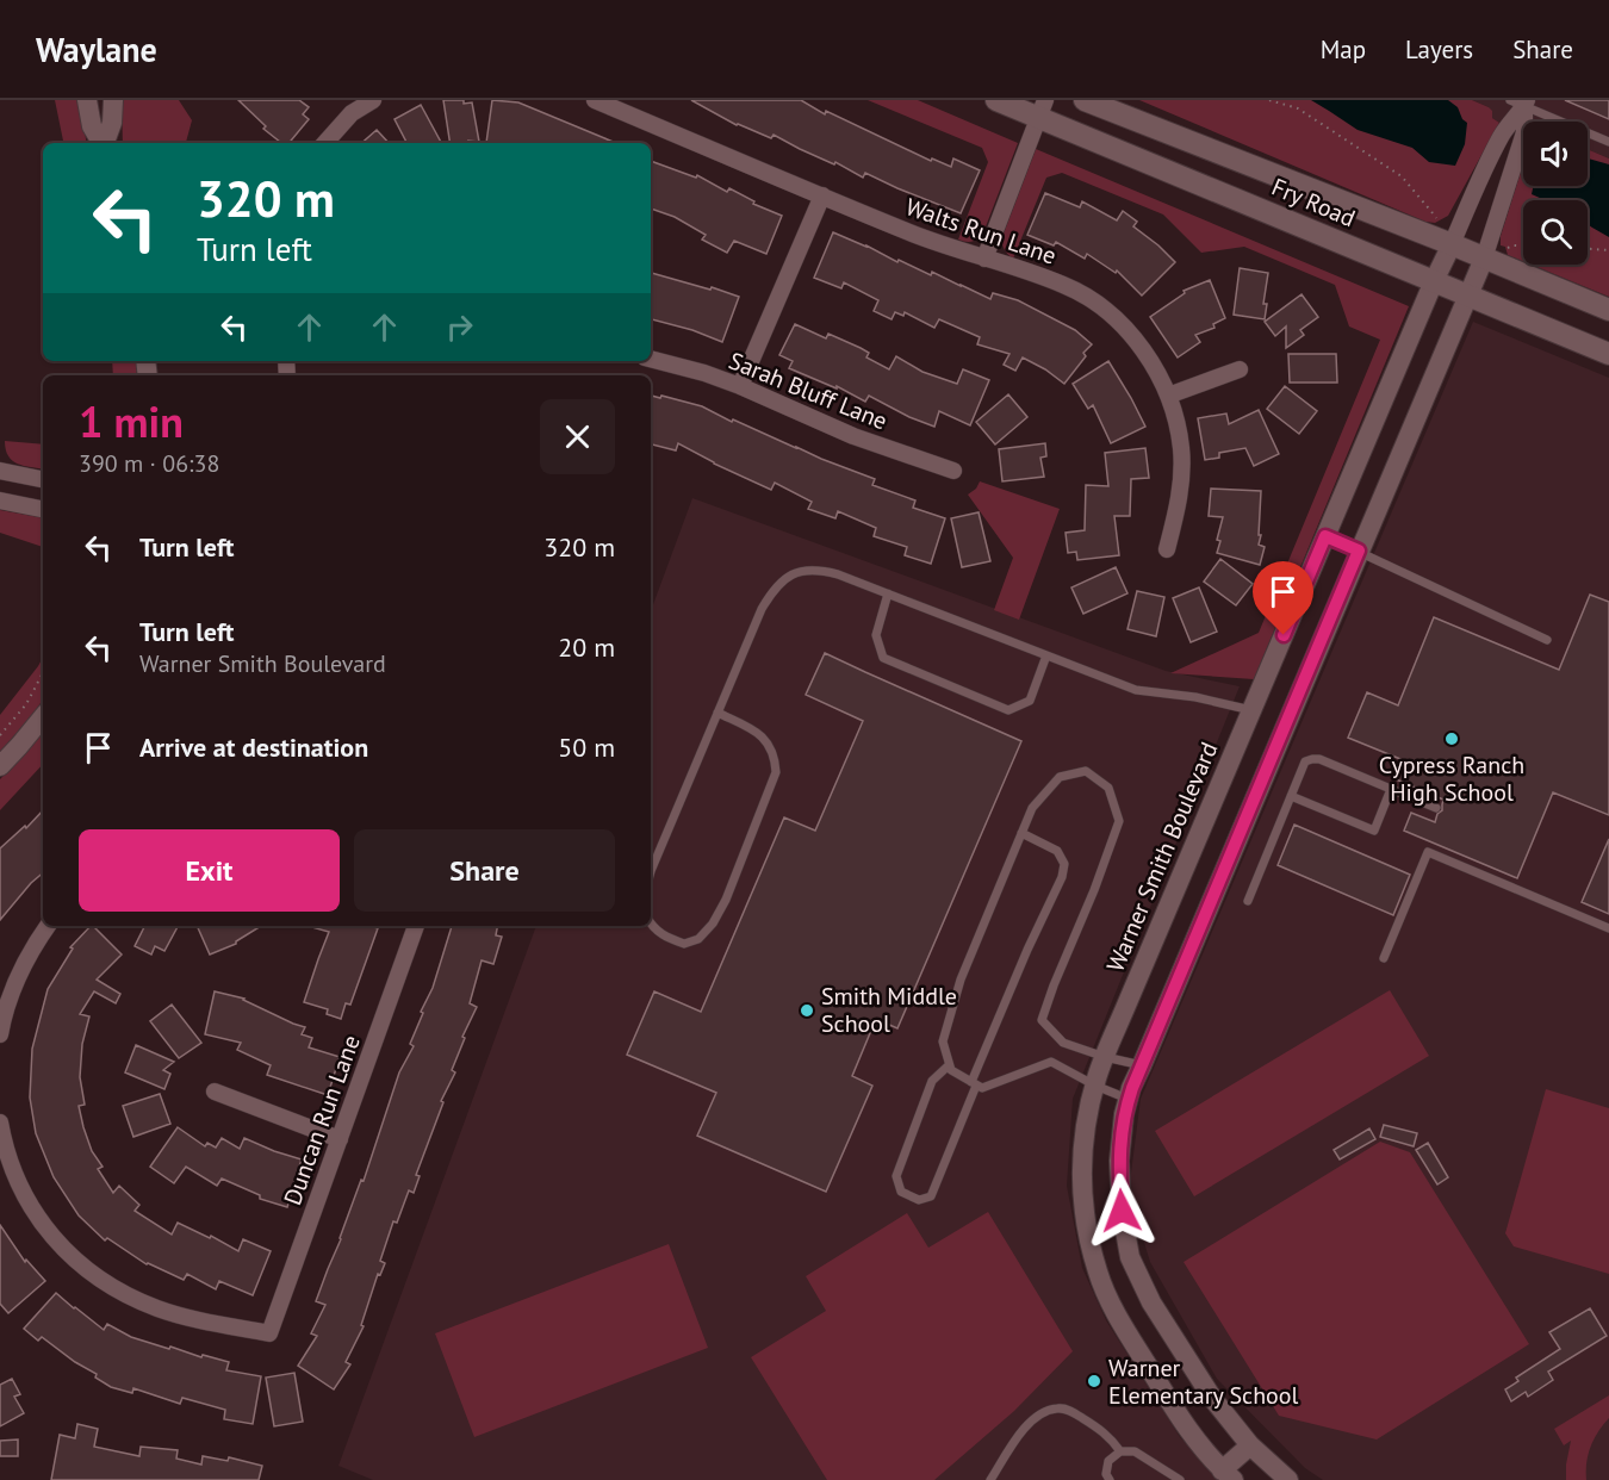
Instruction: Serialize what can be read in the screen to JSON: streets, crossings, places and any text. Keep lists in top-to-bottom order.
{
  "streets": {
    "main road": ["Fry Road"],
    "street": [
      "Walts Run Lane",
      "Sarah Bluff Lane",
      "Warner Smith Boulevard",
      "Duncan Run Lane"
    ]
  },
  "crossings": [
    ["Fry Road", "Warner Smith Boulevard"]
  ],
  "places": ["Cypress Ranch High School", "Smith Middle School", "Warner Elementary School"],
  "page": {
    "header": "Waylane",
    "nav": ["Map", "Layers", "Share"],
    "turn": ["320 m", "Turn left"],
    "heading": ["1 min", "390 m · 06:38"],
    "list": [
      {
        "name": "Turn left",
        "value": "320 m"
      },
      {
        "name": "Turn left",
        "note": "Warner Smith Boulevard",
        "value": "20 m"
      },
      {
        "name": "Arrive at destination",
        "value": "50 m"
      }
    ],
    "buttons": ["Exit", "Share"]
  }
}
